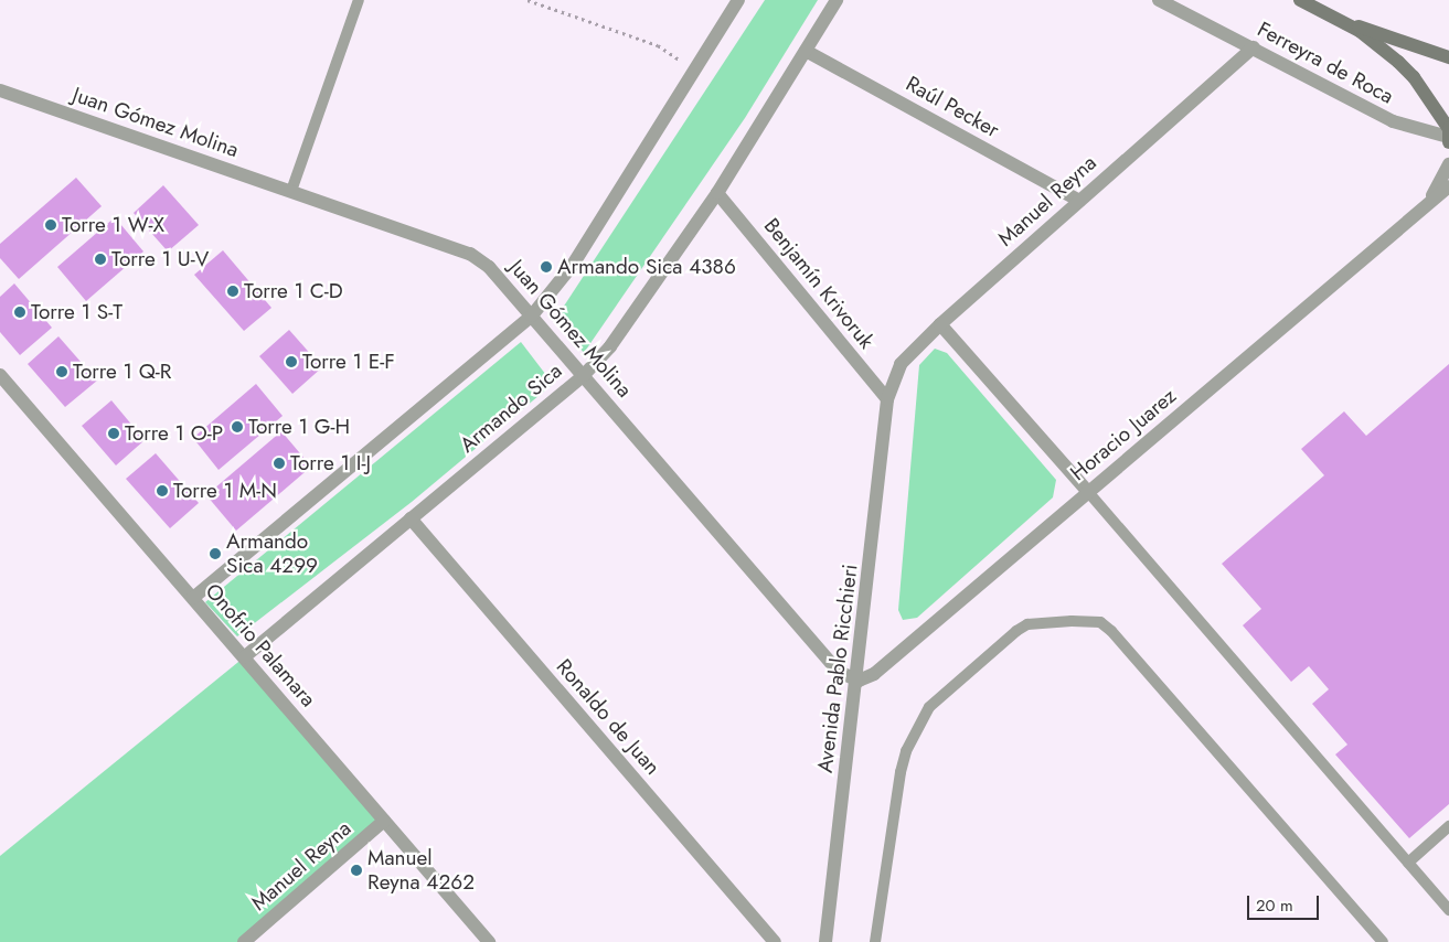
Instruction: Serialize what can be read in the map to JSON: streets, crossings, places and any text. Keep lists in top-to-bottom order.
{
  "streets": {
    "street": [
      "Ferreyra de Roca",
      "Raúl Pecker",
      "Juan Gómez Molina",
      "Manuel Reyna",
      "Benjamín Krivoruk",
      "Armando Sica",
      "Horacio Juarez",
      "Onofrio Palamara",
      "Avenida Pablo Ricchieri",
      "Ronaldo de Juan"
    ]
  },
  "crossings": [
    ["Ferreyra de Roca", "Manuel Reyna"],
    ["Raúl Pecker", "Manuel Reyna"],
    ["Raúl Pecker", "Armando Sica"],
    ["Juan Gómez Molina", "Armando Sica"],
    ["Juan Gómez Molina", "Horacio Juarez"],
    ["Juan Gómez Molina", "Avenida Pablo Ricchieri"],
    ["Manuel Reyna", "Benjamín Krivoruk"],
    ["Manuel Reyna", "Onofrio Palamara"],
    ["Manuel Reyna", "Avenida Pablo Ricchieri"],
    ["Benjamín Krivoruk", "Armando Sica"],
    ["Benjamín Krivoruk", "Avenida Pablo Ricchieri"],
    ["Armando Sica", "Onofrio Palamara"],
    ["Armando Sica", "Ronaldo de Juan"],
    ["Horacio Juarez", "Avenida Pablo Ricchieri"]
  ],
  "places": [
    "Torre 1 W-X",
    "Torre 1 U-V",
    "Armando Sica 4386",
    "Torre 1 C-D",
    "Torre 1 S-T",
    "Torre 1 E-F",
    "Torre 1 Q-R",
    "Torre 1 G-H",
    "Torre 1 O-P",
    "Torre 1 I-J",
    "Torre 1 M-N",
    "Armando Sica 4299",
    "Manuel Reyna 4262"
  ],
  "scale_bar": "20 m"
}
